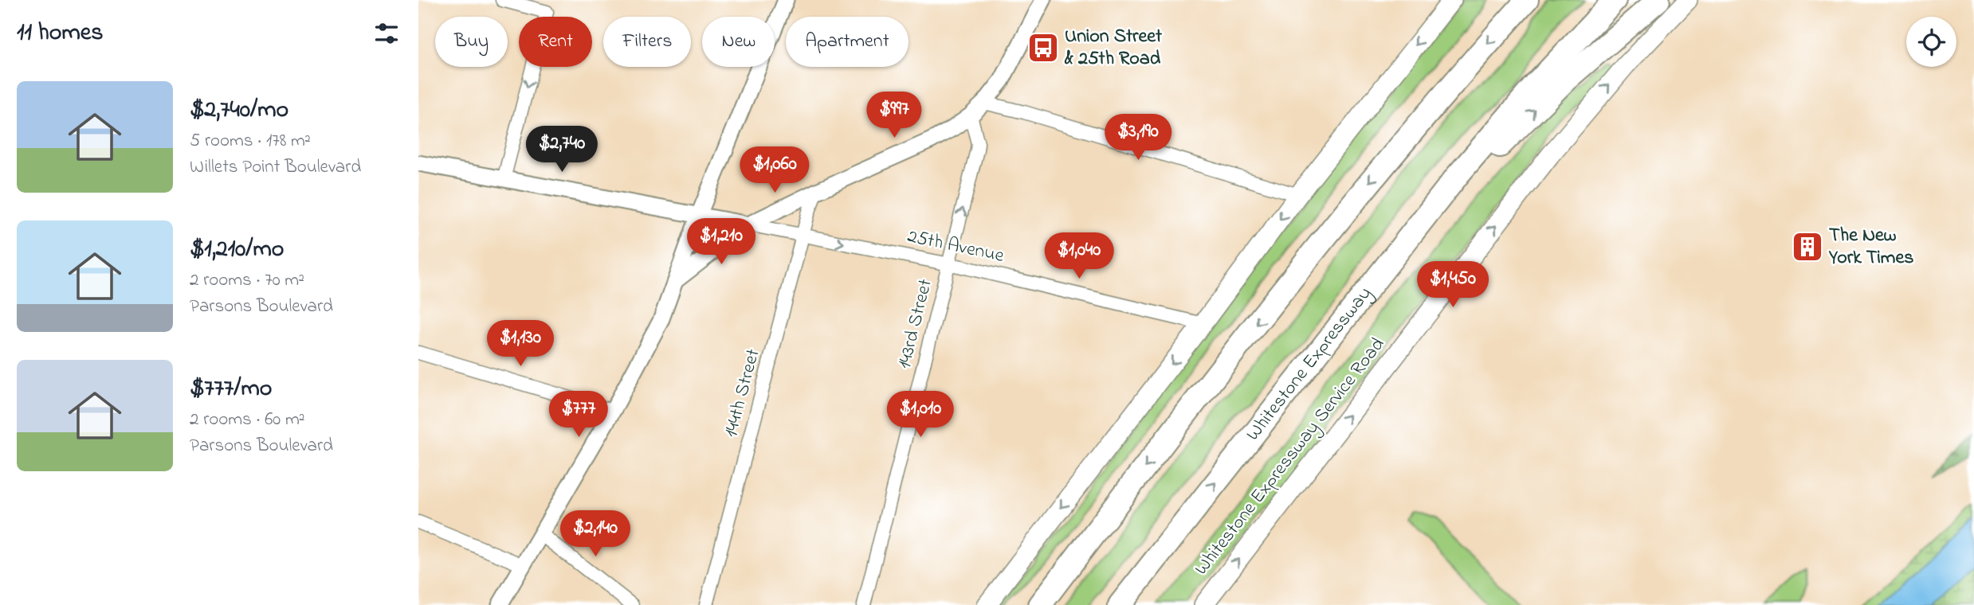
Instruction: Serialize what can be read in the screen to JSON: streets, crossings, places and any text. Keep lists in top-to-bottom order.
{
  "streets": {
    "highway": ["Whitestone Expressway"],
    "main road": ["Whitestone Expressway Service Road"],
    "street": ["25th Avenue", "143rd Street", "144th Street"]
  },
  "crossings": [
    ["25th Avenue", "143rd Street"],
    ["25th Avenue", "144th Street"]
  ],
  "one_way": ["Whitestone Expressway Service Road"],
  "places": {
    "bus stop": ["Union Street & 25th Road"],
    "building": ["The New York Times"]
  },
  "page": {
    "heading": "11 homes",
    "chip": [
      "Buy",
      "Rent",
      "Filters",
      "New",
      "Apartment"
    ],
    "list": [
      {
        "name": "$2,740/mo",
        "note": "5 rooms · 178 m² · Willets Point Boulevard"
      },
      {
        "name": "$1,210/mo",
        "note": "2 rooms · 70 m² · Parsons Boulevard"
      },
      {
        "name": "$777/mo",
        "note": "2 rooms · 60 m² · Parsons Boulevard"
      }
    ],
    "price": [
      "$997",
      "$3,190",
      "$2,740",
      "$1,060",
      "$1,210",
      "$1,040",
      "$1,450",
      "$1,130",
      "$777",
      "$1,010",
      "$2,140"
    ]
  }
}
